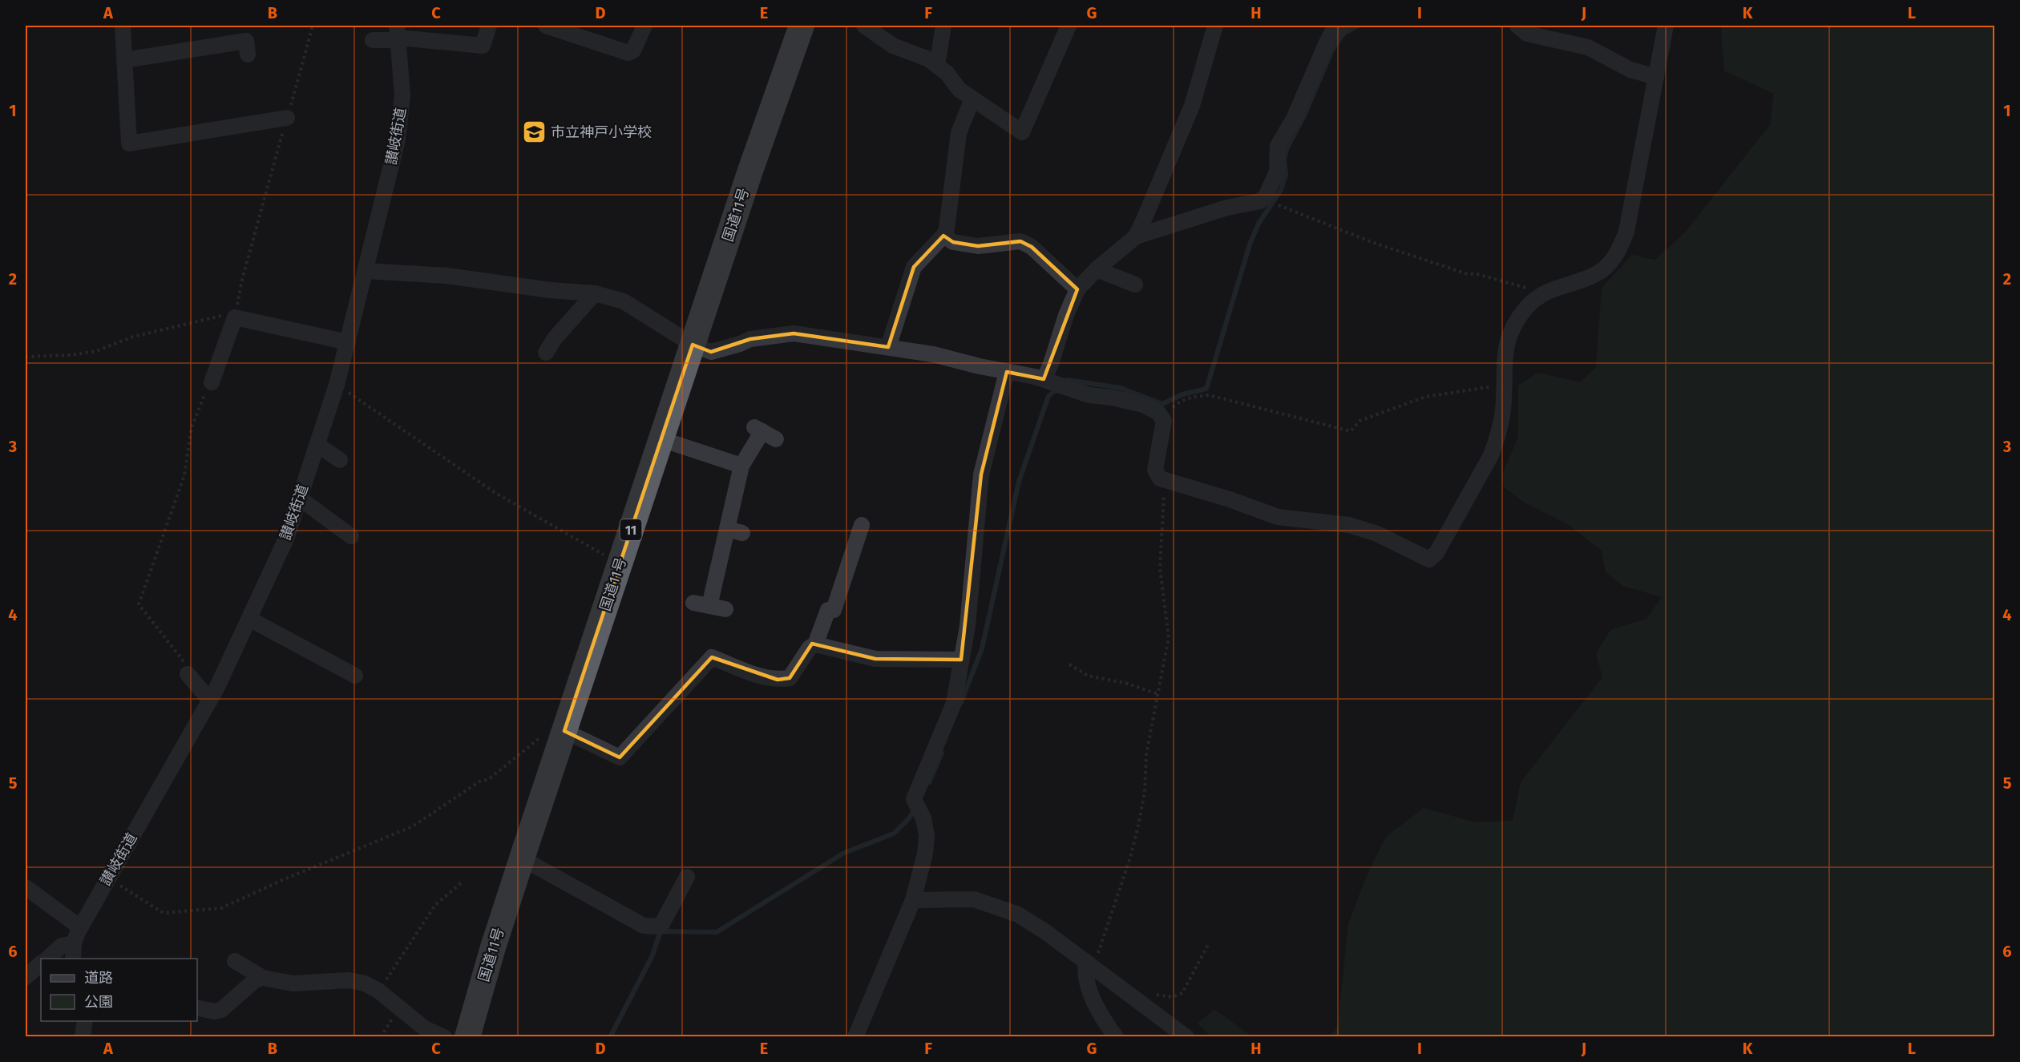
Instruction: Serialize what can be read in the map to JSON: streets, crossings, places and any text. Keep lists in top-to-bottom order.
{
  "streets": {
    "highway": ["国道11号", "11"],
    "street": ["讃岐街道"]
  },
  "places": {
    "school or university": ["市立神戸小学校"]
  },
  "legend": ["道路", "公園"],
  "grid": {
    "columns": [
      "A",
      "B",
      "C",
      "D",
      "E",
      "F",
      "G",
      "H",
      "I",
      "J",
      "K",
      "L"
    ],
    "rows": [
      "1",
      "2",
      "3",
      "4",
      "5",
      "6"
    ]
  }
}
